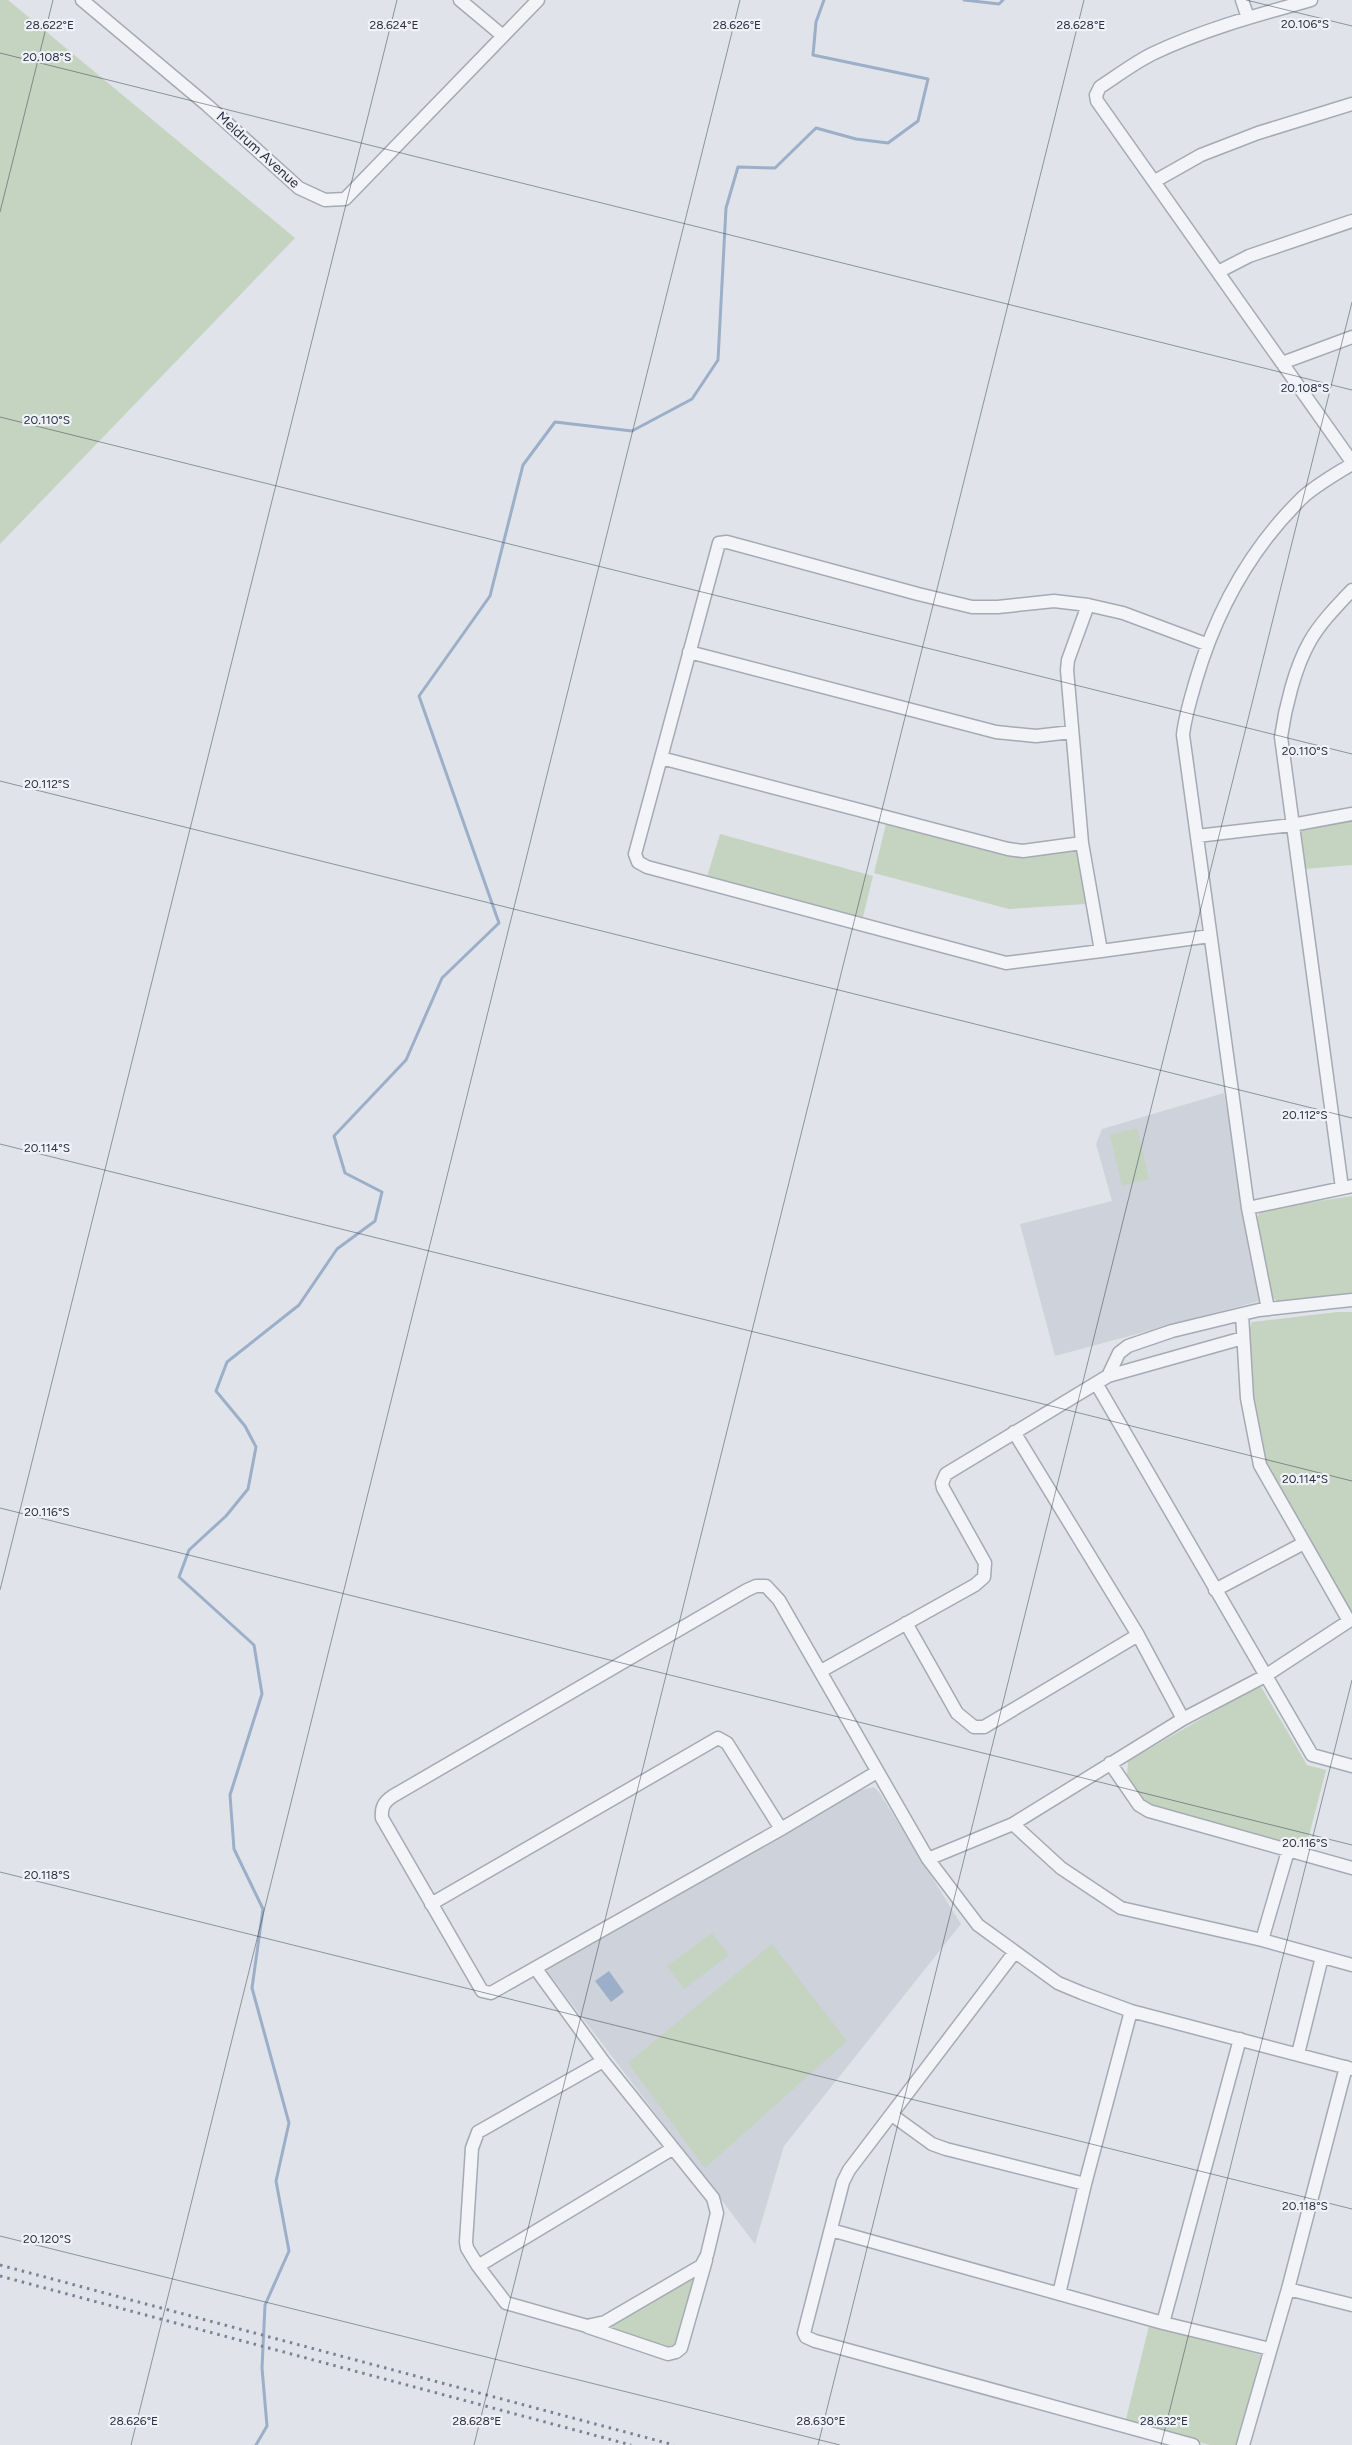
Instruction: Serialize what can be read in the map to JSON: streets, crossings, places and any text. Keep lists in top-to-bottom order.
{
  "streets": {
    "street": ["Meldrum Avenue"]
  },
  "coordinates": [
    "20.106°S",
    "28.622°E",
    "28.626°E",
    "28.628°E",
    "28.624°E",
    "20.108°S",
    "20.110°S",
    "20.112°S",
    "20.114°S",
    "20.116°S",
    "20.118°S",
    "20.120°S",
    "28.630°E",
    "28.632°E"
  ]
}
